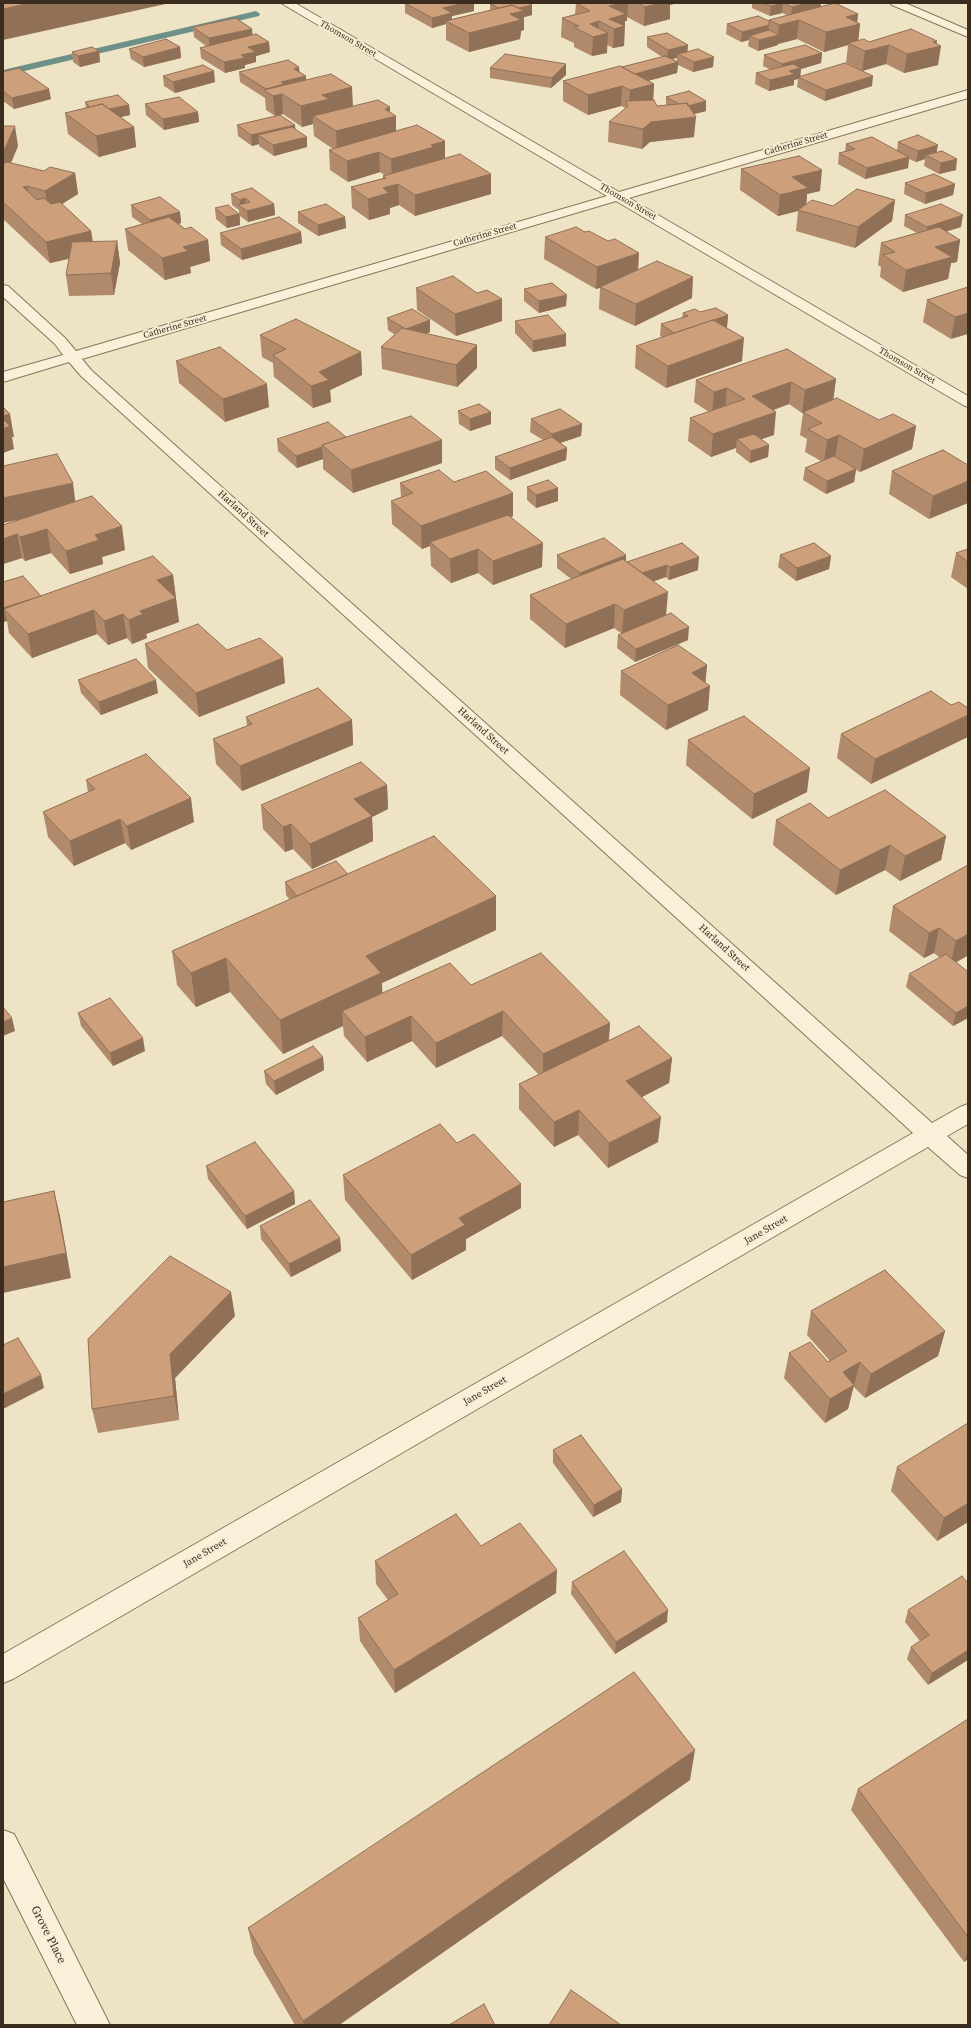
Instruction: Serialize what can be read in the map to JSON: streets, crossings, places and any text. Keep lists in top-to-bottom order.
{
  "streets": {
    "street": [
      "Thomson Street",
      "Catherine Street",
      "Harland Street",
      "Jane Street",
      "Grove Place"
    ]
  },
  "crossings": [
    ["Thomson Street", "Catherine Street"],
    ["Catherine Street", "Harland Street"],
    ["Harland Street", "Jane Street"]
  ]
}
